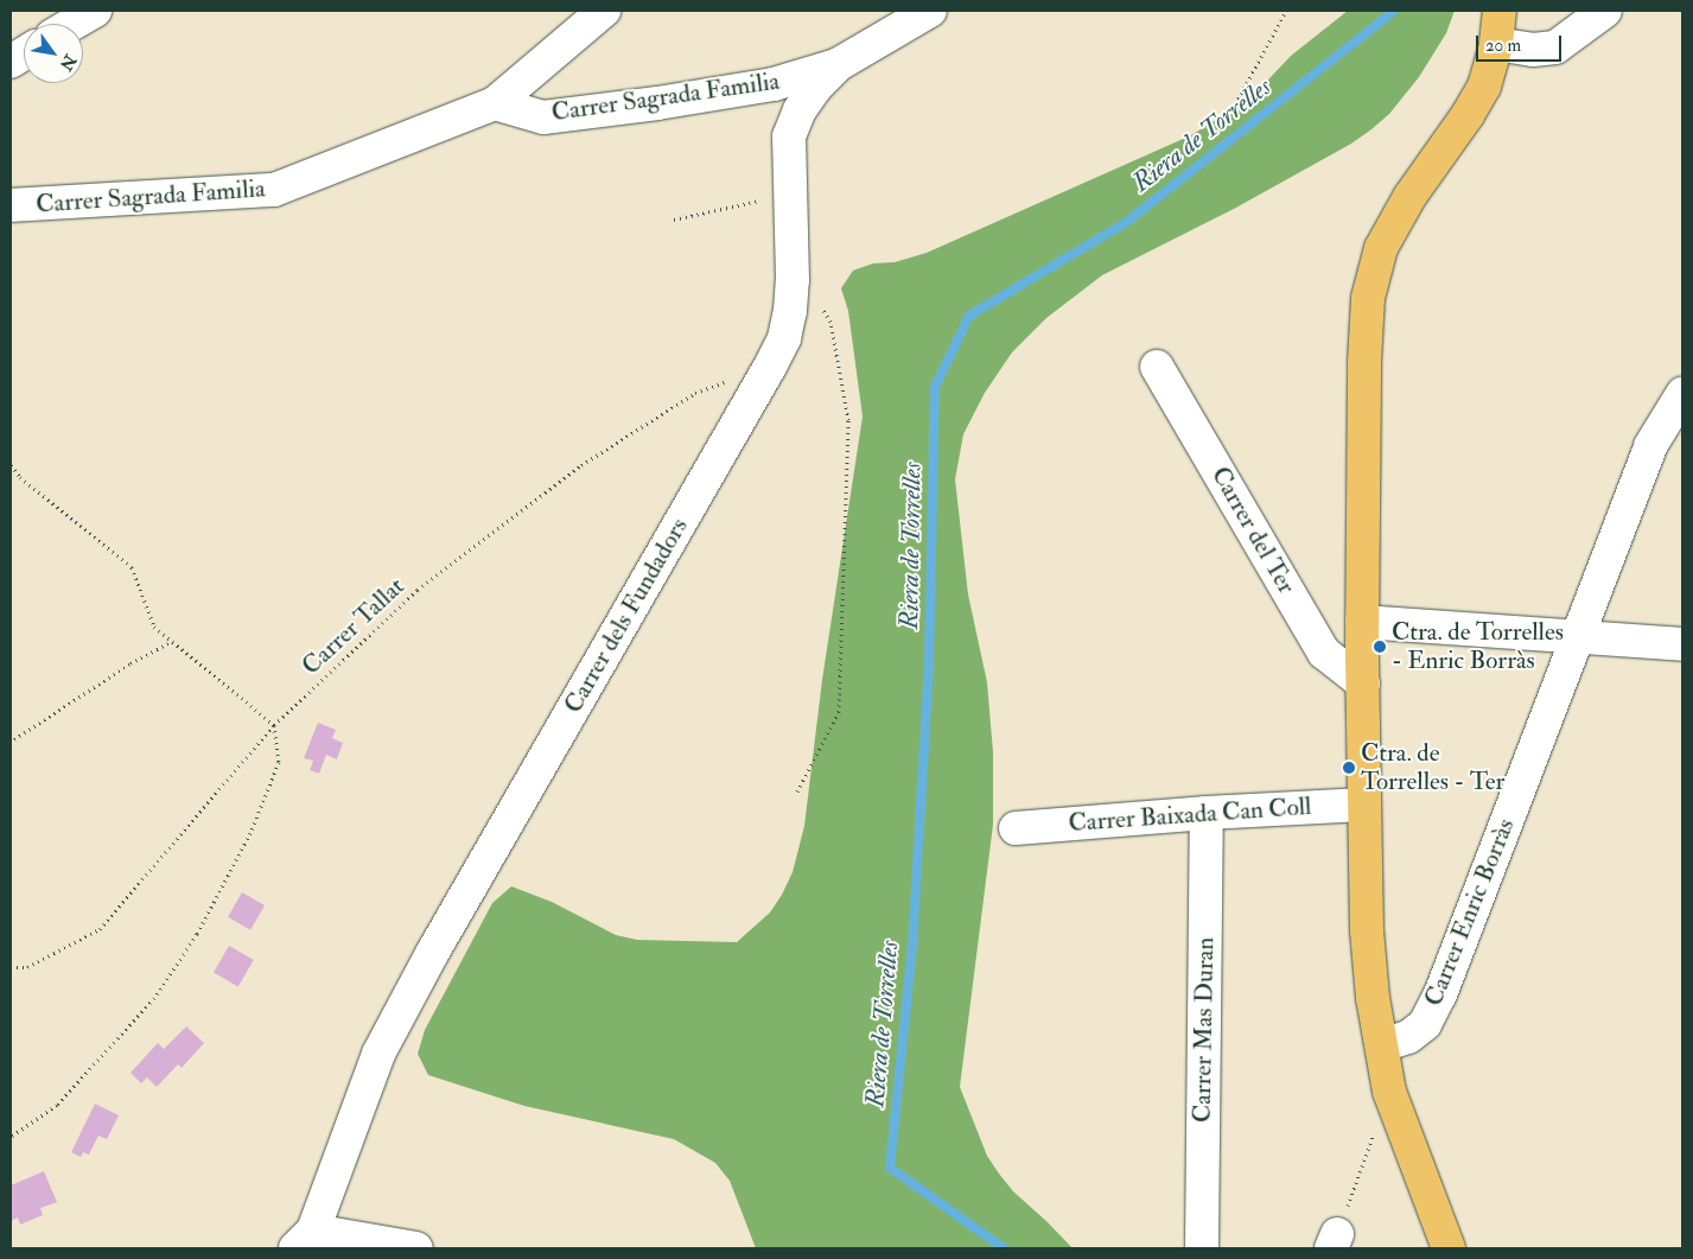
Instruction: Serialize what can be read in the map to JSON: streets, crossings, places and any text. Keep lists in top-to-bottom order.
{
  "streets": {
    "street": [
      "Carrer Sagrada Familia",
      "Carrer del Ter",
      "Carrer dels Fundadors",
      "Carrer Baixada Can Coll",
      "Carrer Enric Borràs",
      "Carrer Mas Duran"
    ],
    "path": ["Carrer Tallat"]
  },
  "crossings": [
    ["Carrer Sagrada Familia", "Carrer dels Fundadors"],
    ["Carrer Baixada Can Coll", "Carrer Mas Duran"]
  ],
  "water": ["Riera de Torrelles"],
  "places": ["Ctra. de Torrelles - Enric Borràs", "Ctra. de Torrelles - Ter"],
  "scale_bar": "20 m",
  "north": "bottom right"
}
